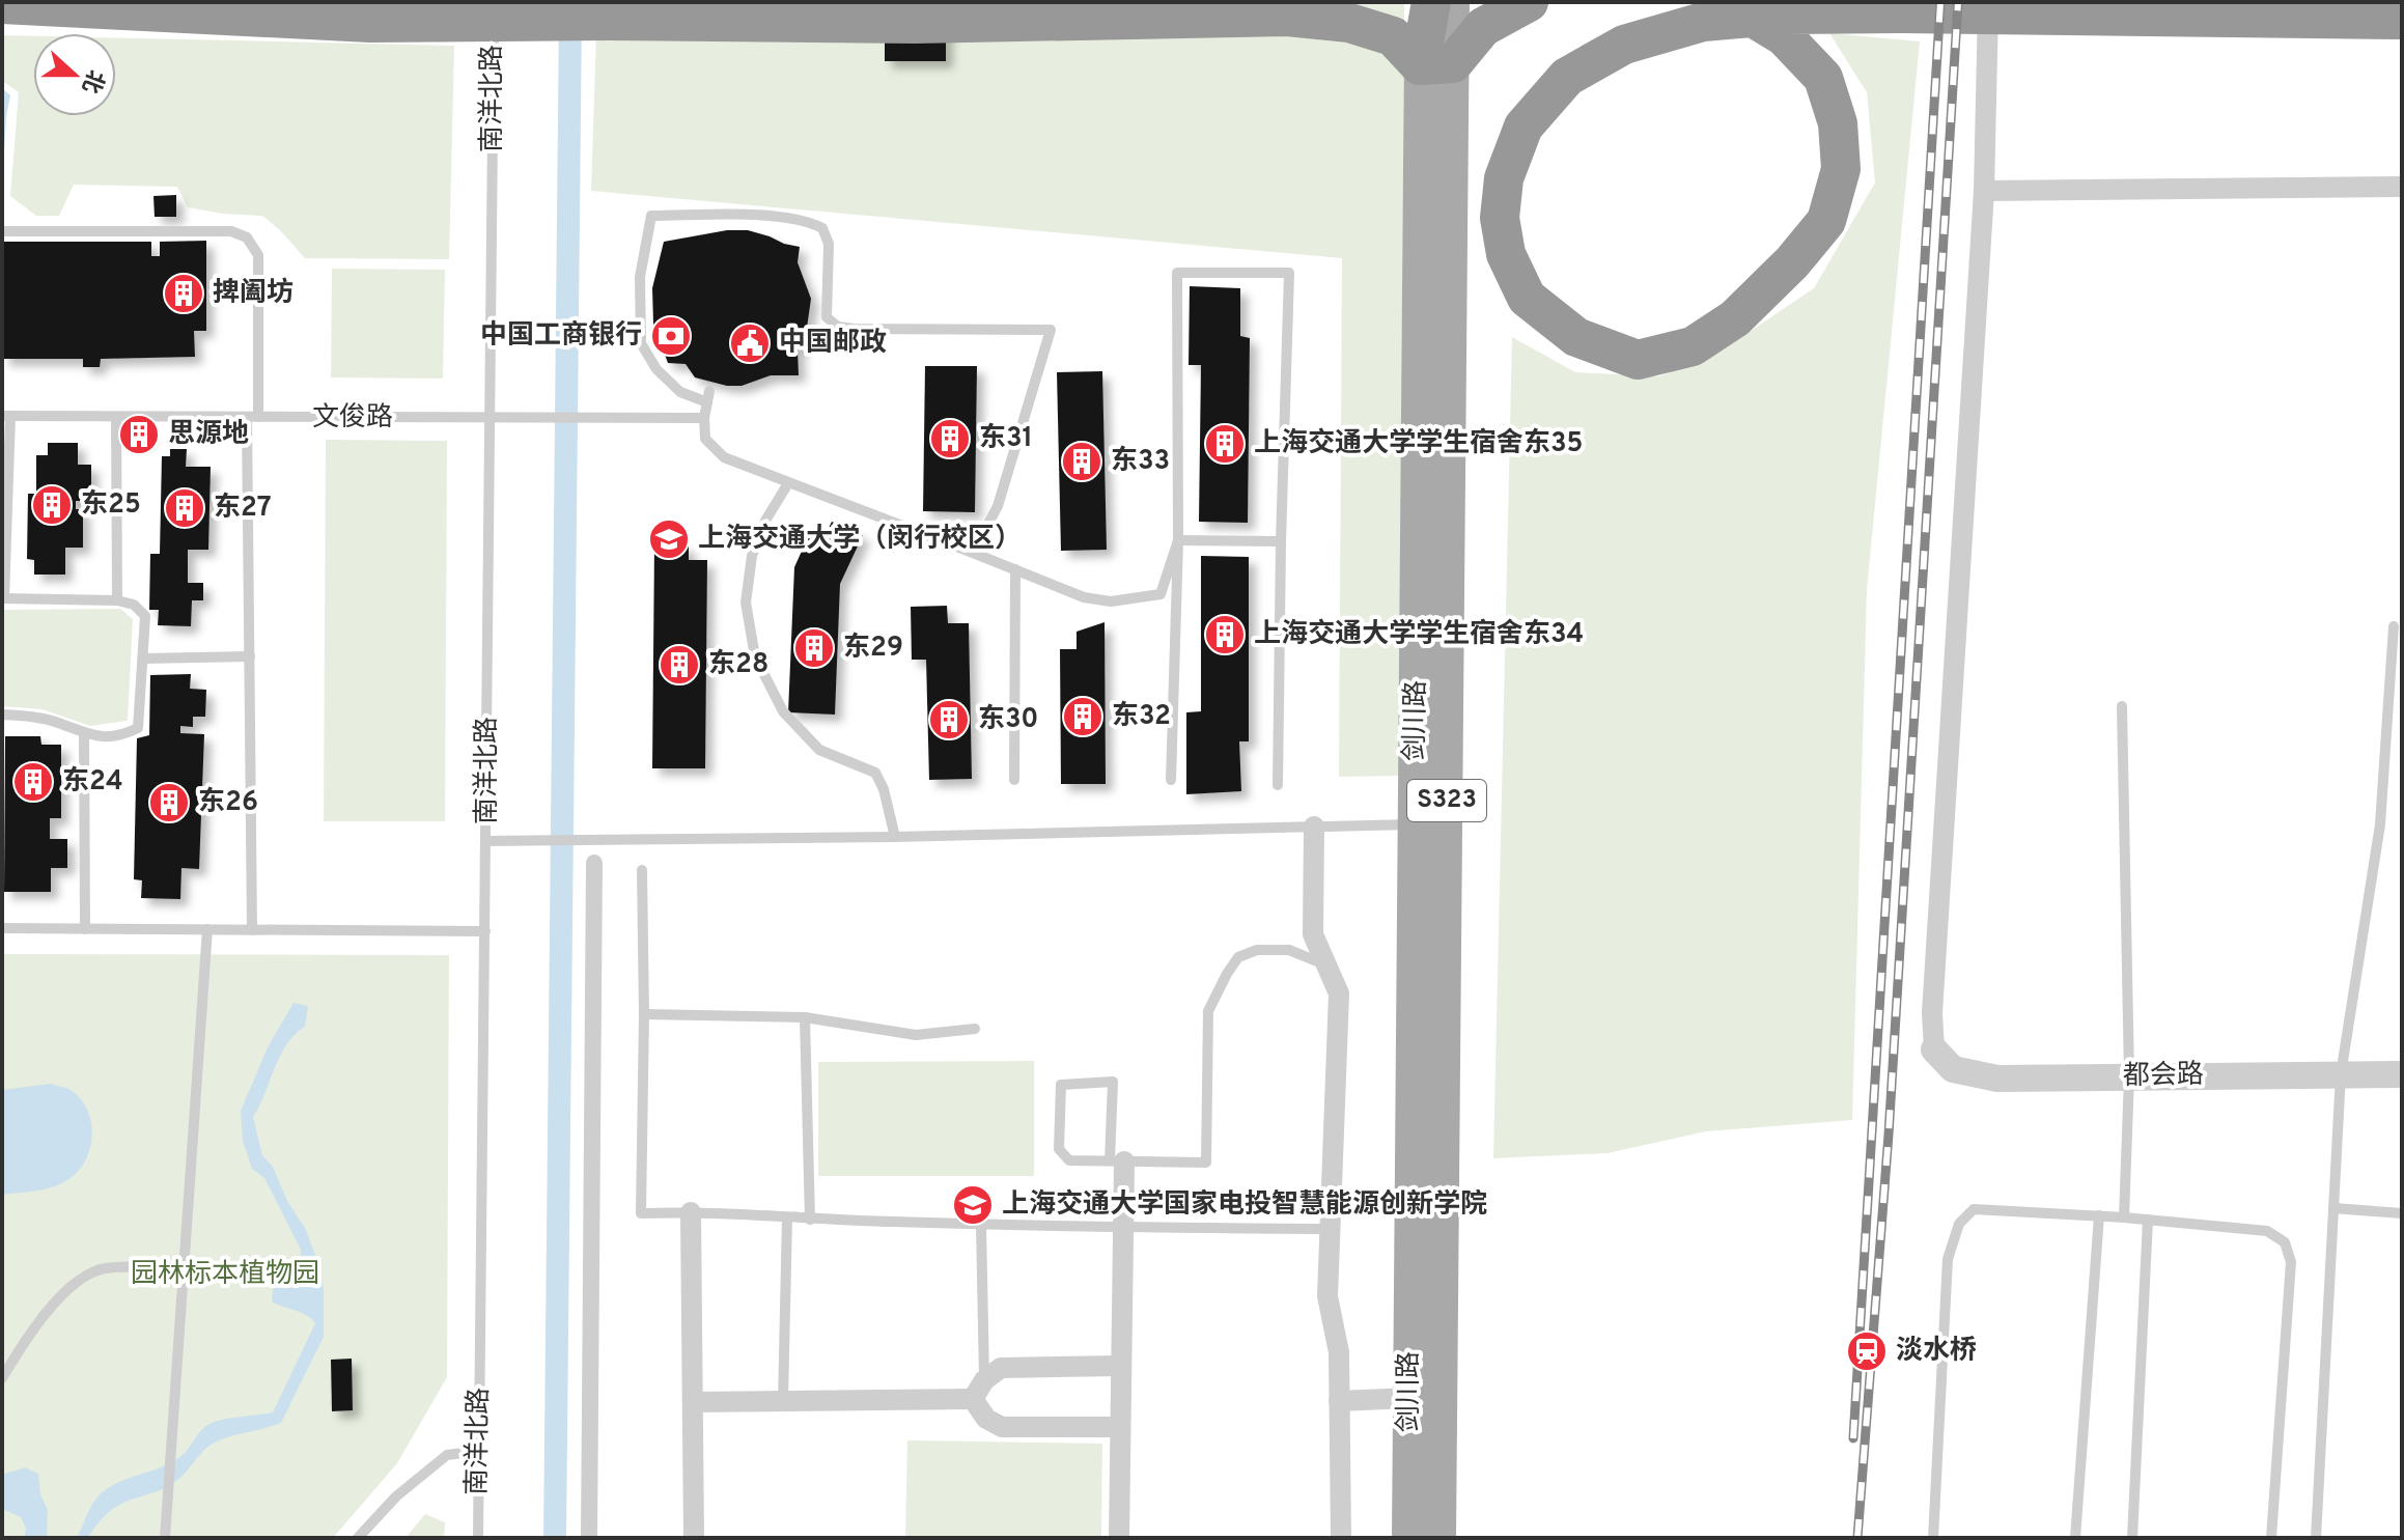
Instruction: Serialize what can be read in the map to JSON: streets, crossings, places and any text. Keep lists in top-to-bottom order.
{
  "streets": {
    "main road": ["剑川路", "S323"],
    "street": ["都会路"],
    "lane": ["南洋北路", "文俊路"]
  },
  "crossings": [
    ["南洋北路", "文俊路"]
  ],
  "parks": ["园林标本植物园"],
  "places": {
    "building": [
      "捭阖坊",
      "思源地",
      "东31",
      "上海交通大学学生宿舍东35",
      "东33",
      "东25",
      "东27",
      "上海交通大学学生宿舍东34",
      "东29",
      "东28",
      "东32",
      "东30",
      "东24",
      "东26"
    ],
    "bank": ["中国工商银行"],
    "public building": ["中国邮政"],
    "school or university": ["上海交通大学（闵行校区）", "上海交通大学国家电投智慧能源创新学院"],
    "station": ["淡水桥"]
  },
  "north": "right"
}
